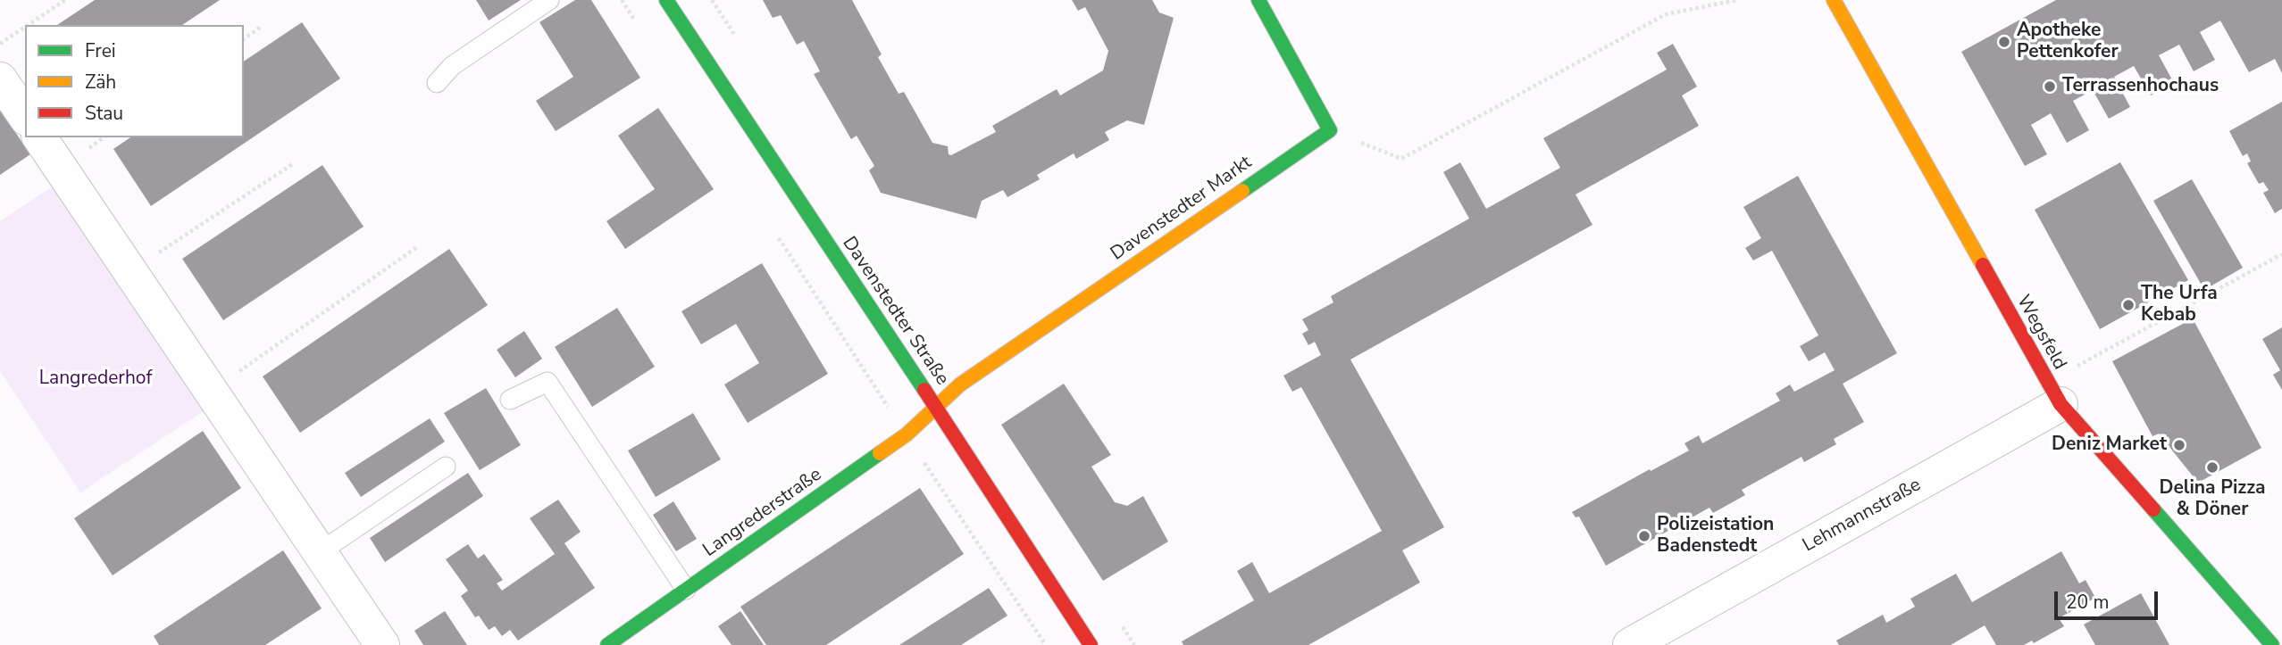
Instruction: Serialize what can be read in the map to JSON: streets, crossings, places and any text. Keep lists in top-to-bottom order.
{
  "streets": {
    "street": [
      "Davenstedter Markt",
      "Davenstedter Straße",
      "Wegsfeld",
      "Langrederstraße",
      "Lehmannstraße"
    ]
  },
  "crossings": [
    ["Davenstedter Markt", "Davenstedter Straße"],
    ["Davenstedter Markt", "Langrederstraße"],
    ["Davenstedter Straße", "Langrederstraße"],
    ["Wegsfeld", "Lehmannstraße"]
  ],
  "parks": ["Langrederhof"],
  "places": [
    "Apotheke Pettenkofer",
    "Terrassenhochaus",
    "The Urfa Kebab",
    "Deniz Market",
    "Delina Pizza & Döner",
    "Polizeistation Badenstedt"
  ],
  "legend": ["Frei", "Zäh", "Stau"],
  "scale_bar": "20 m"
}
